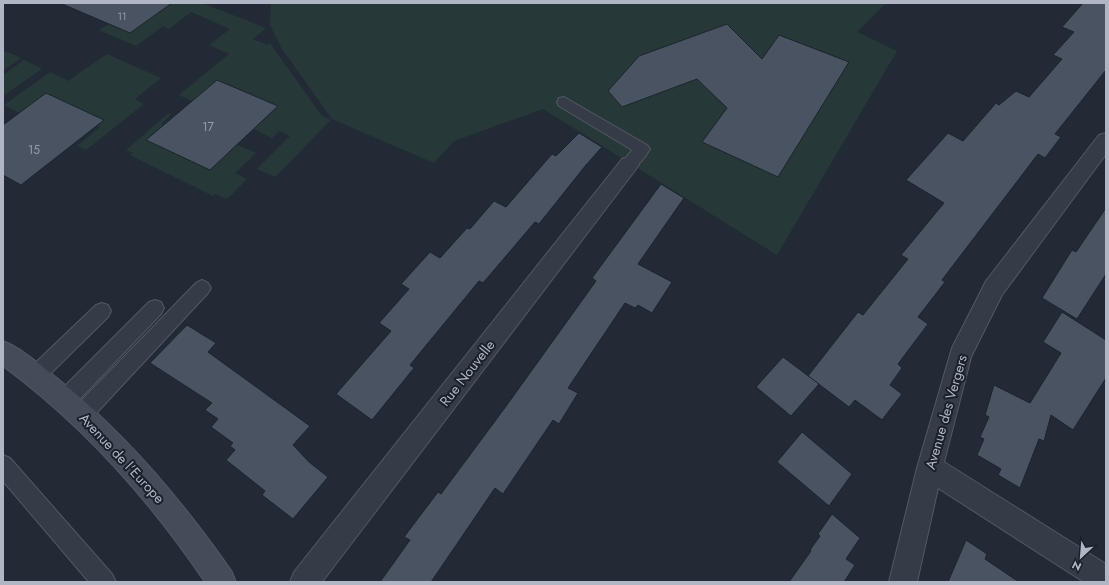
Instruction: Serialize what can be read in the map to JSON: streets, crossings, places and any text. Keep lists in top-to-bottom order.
{
  "streets": {
    "street": ["Rue Nouvelle", "Avenue des Vergers", "Avenue de l'Europe"]
  },
  "house_numbers": ["11", "17", "15"],
  "north": "bottom left"
}
